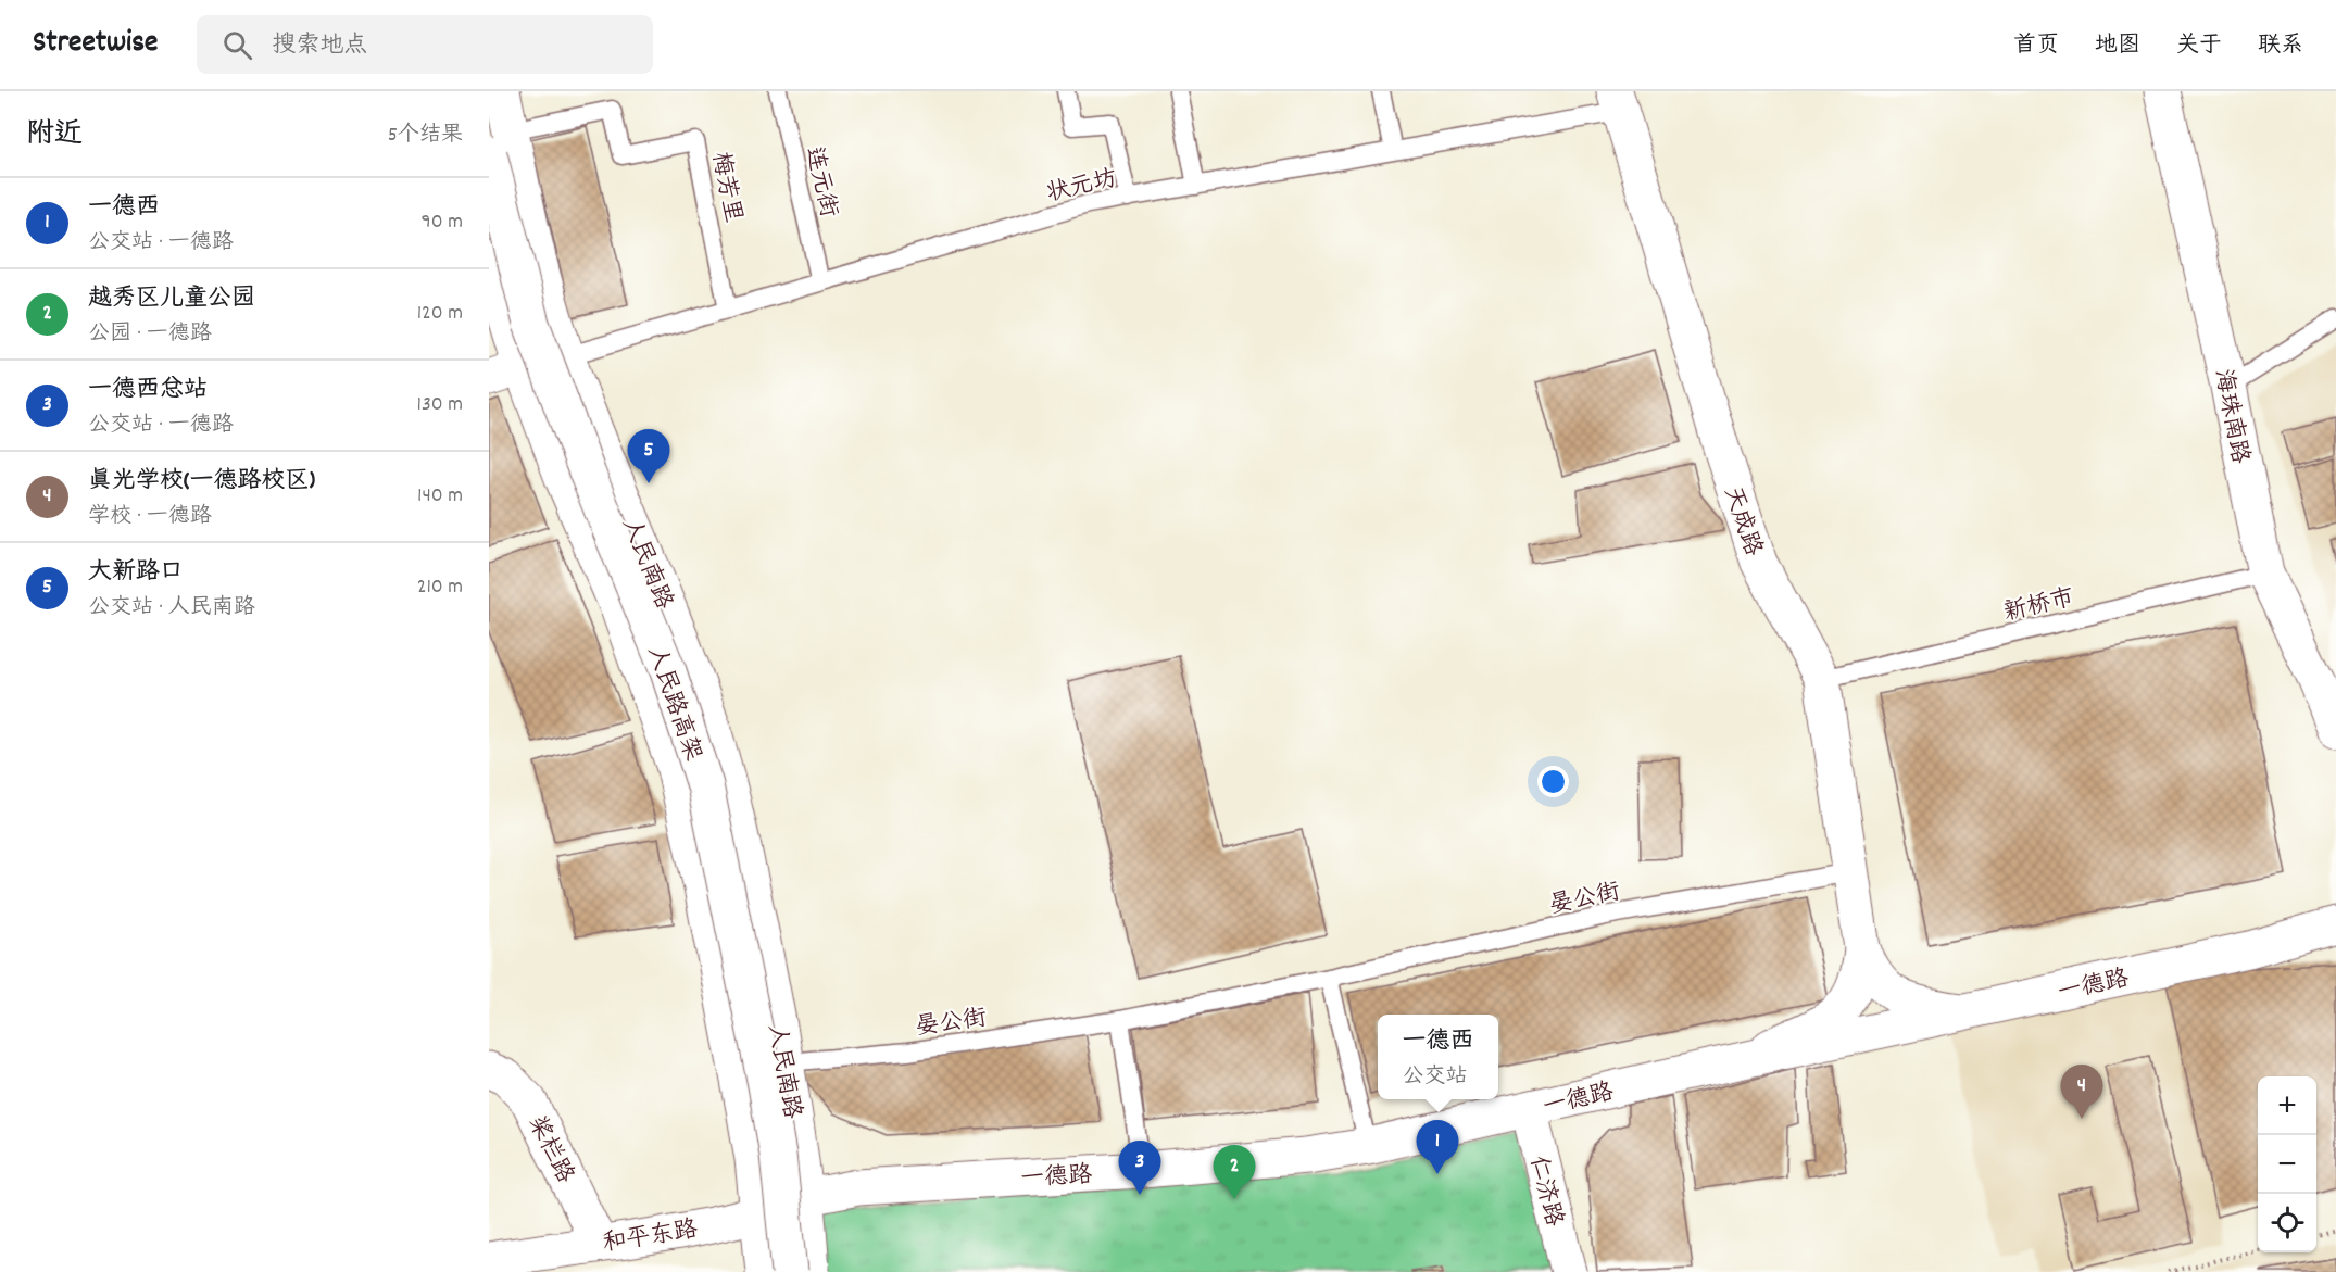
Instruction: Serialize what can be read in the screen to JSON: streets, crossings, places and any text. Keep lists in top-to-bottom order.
{
  "streets": {
    "main road": [
      "海珠南路",
      "天成路",
      "人民南路",
      "人民路高架",
      "一德路",
      "桨栏路",
      "仁济路",
      "和平东路"
    ],
    "lane": [
      "连元街",
      "状元坊",
      "梅芳里",
      "新桥市",
      "晏公街"
    ]
  },
  "crossings": [
    ["连元街", "状元坊"],
    ["状元坊", "梅芳里"],
    ["状元坊", "天成路"],
    ["状元坊", "人民南路"],
    ["梅芳里", "人民南路"],
    ["梅芳里", "人民路高架"],
    ["海珠南路", "新桥市"],
    ["天成路", "新桥市"],
    ["天成路", "晏公街"],
    ["人民南路", "人民路高架"],
    ["人民南路", "晏公街"],
    ["人民南路", "一德路"],
    ["人民南路", "和平东路"],
    ["一德路", "仁济路"],
    ["一德路", "和平东路"],
    ["桨栏路", "和平东路"]
  ],
  "page": {
    "header": "Streetwise",
    "search": "搜索地点",
    "nav": [
      "首页",
      "地图",
      "关于",
      "联系"
    ],
    "heading": ["附近", "5个结果"],
    "list": [
      {
        "mark": "1",
        "name": "一德西",
        "note": "公交站 · 一德路",
        "value": "90 m"
      },
      {
        "mark": "2",
        "name": "越秀区儿童公园",
        "note": "公园 · 一德路",
        "value": "120 m"
      },
      {
        "mark": "3",
        "name": "一德西总站",
        "note": "公交站 · 一德路",
        "value": "130 m"
      },
      {
        "mark": "4",
        "name": "真光学校(一德路校区)",
        "note": "学校 · 一德路",
        "value": "140 m"
      },
      {
        "mark": "5",
        "name": "大新路口",
        "note": "公交站 · 人民南路",
        "value": "210 m"
      }
    ],
    "pins": [
      "5",
      "4",
      "1",
      "3",
      "2"
    ],
    "popup": ["一德西", "公交站"],
    "map_buttons": ["+", "−"]
  }
}
